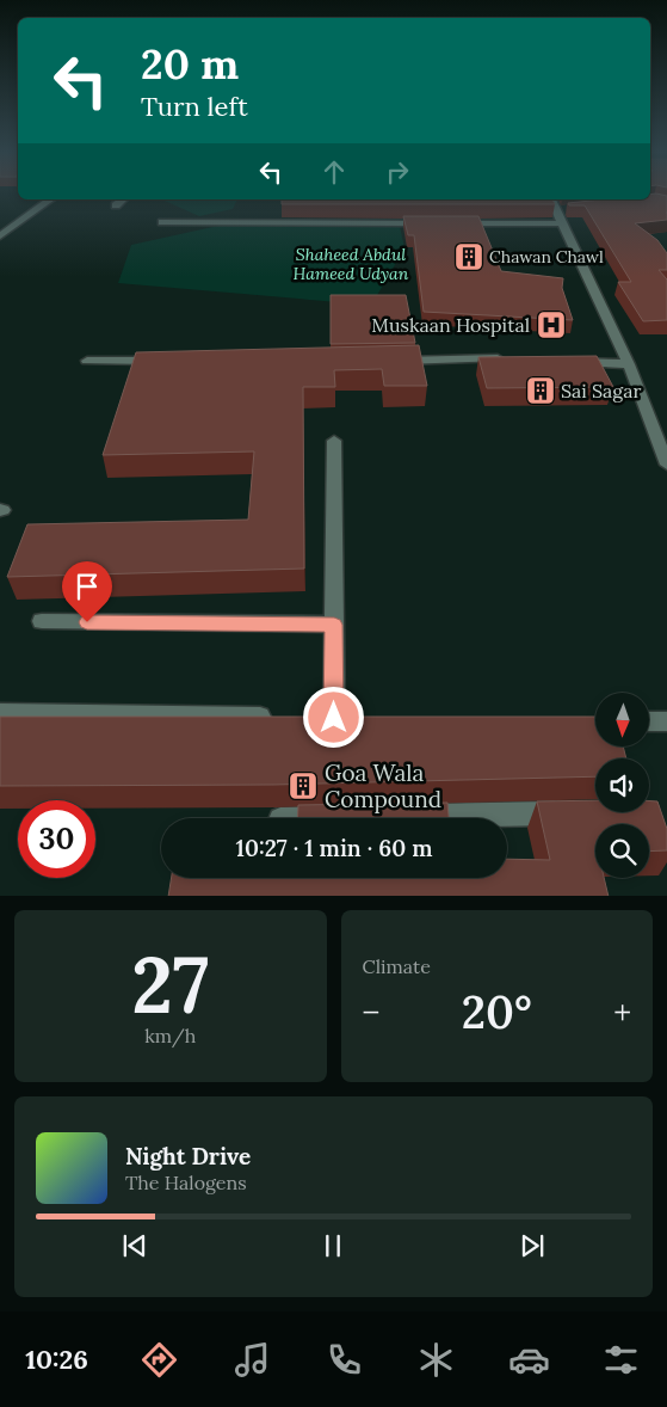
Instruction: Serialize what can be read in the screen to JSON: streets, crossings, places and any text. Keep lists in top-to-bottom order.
{
  "parks": ["Shaheed Abdul Hameed Udyan"],
  "places": {
    "building": ["Chawan Chawl", "Sai Sagar", "Goa Wala Compound"],
    "hospital": ["Muskaan Hospital"]
  },
  "north": "bottom",
  "page": {
    "turn": ["20 m", "Turn left"],
    "limit": "30",
    "trip": "10:27 · 1 min · 60 m",
    "tile": [
      ["27", "km/h"],
      "Climate"
    ],
    "heat": ["−", "20°", "+"],
    "song": ["Night Drive", "The Halogens"],
    "tabs": "10:26"
  }
}
